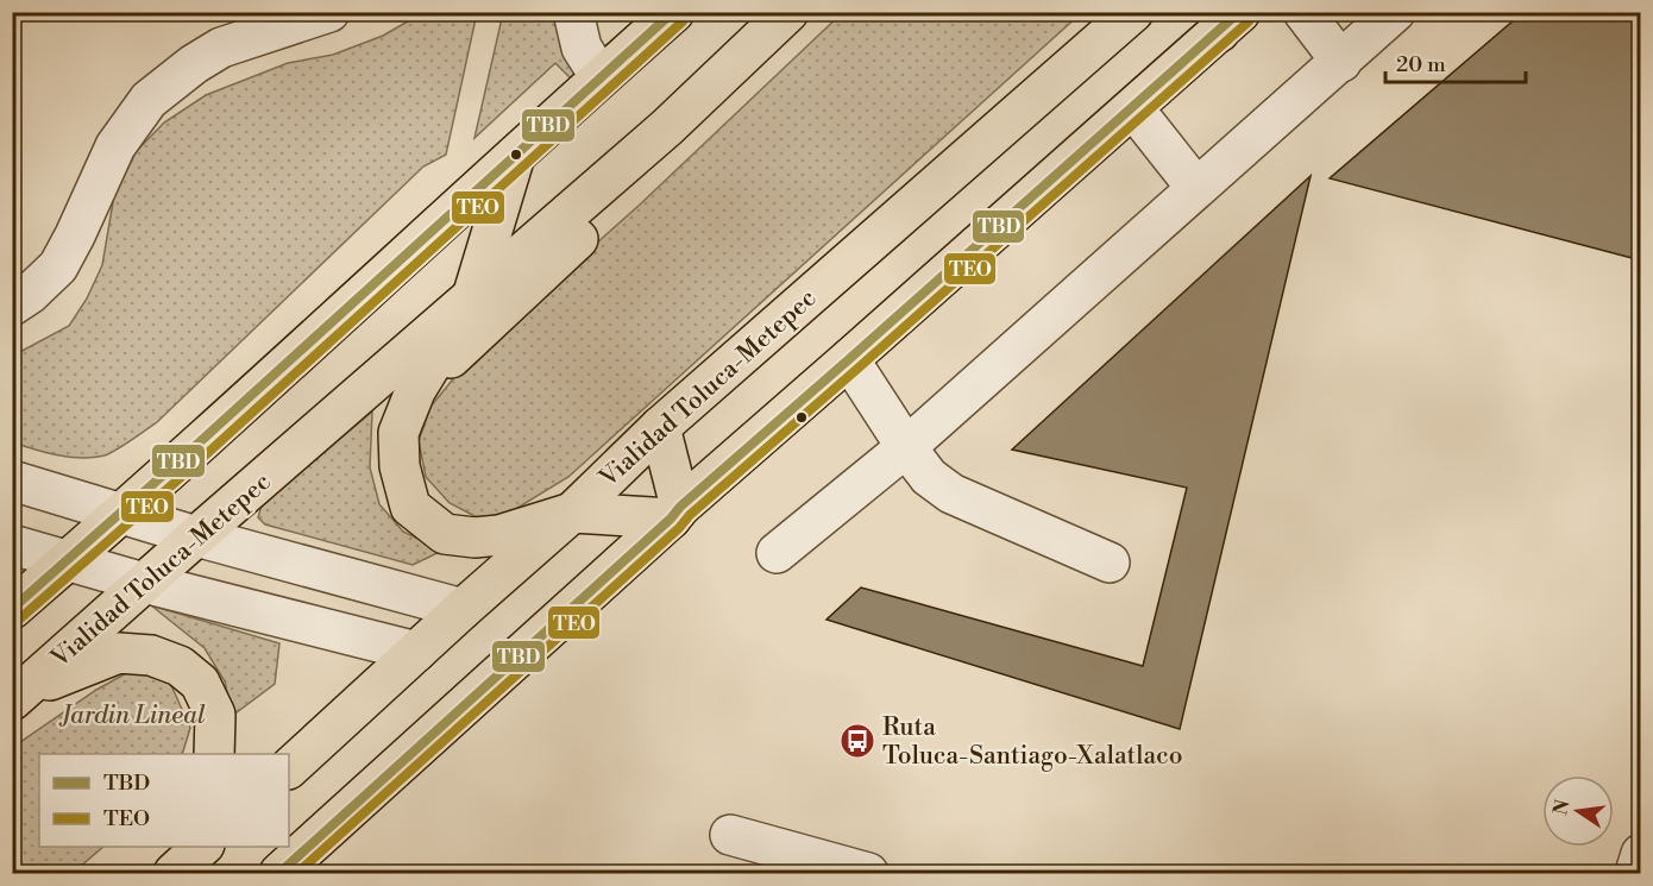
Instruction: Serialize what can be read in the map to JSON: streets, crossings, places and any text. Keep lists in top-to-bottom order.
{
  "streets": {
    "main road": ["Vialidad Toluca-Metepec"]
  },
  "parks": ["Jardin Lineal"],
  "places": {
    "bus stop": ["Ruta Toluca-Santiago-Xalatlaco"]
  },
  "lines": ["transit line TBD", "transit line TEO"],
  "legend": ["TBD", "TEO"],
  "scale_bar": "20 m",
  "north": "left"
}
